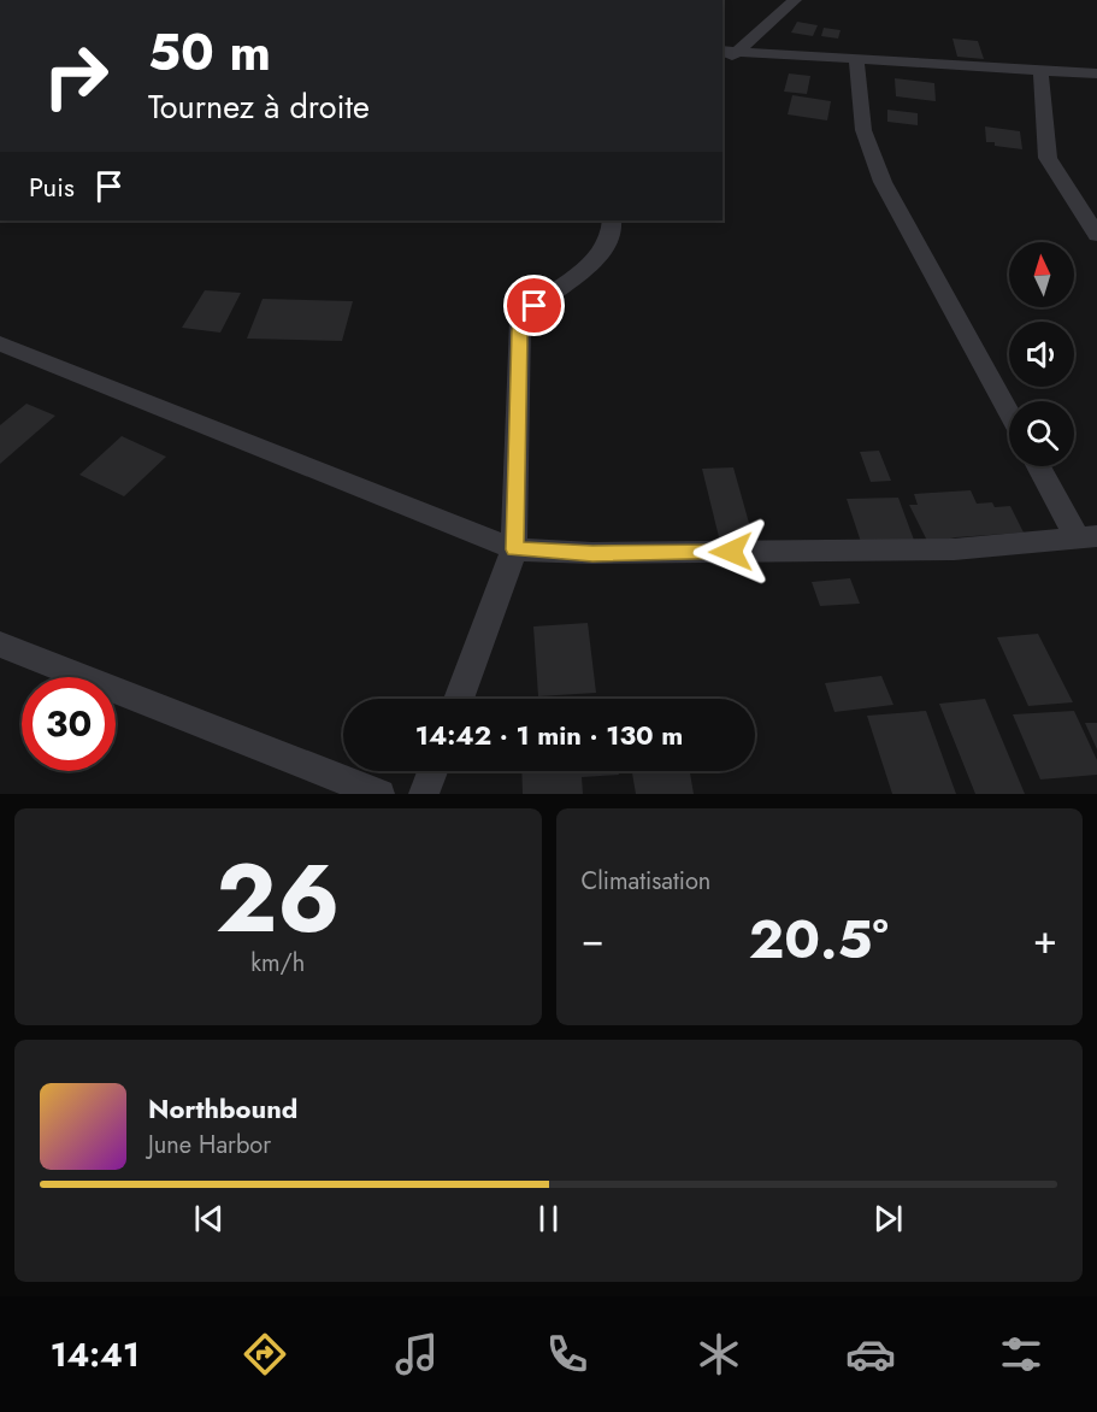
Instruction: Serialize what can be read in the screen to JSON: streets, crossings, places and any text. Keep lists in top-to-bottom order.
{
  "north": "top",
  "page": {
    "turn": ["50 m", "Tournez à droite"],
    "then": "Puis",
    "limit": "30",
    "trip": "14:42 · 1 min · 130 m",
    "tile": [
      ["26", "km/h"],
      "Climatisation"
    ],
    "heat": ["−", "20.5°", "+"],
    "song": ["Northbound", "June Harbor"],
    "tabs": "14:41"
  }
}
